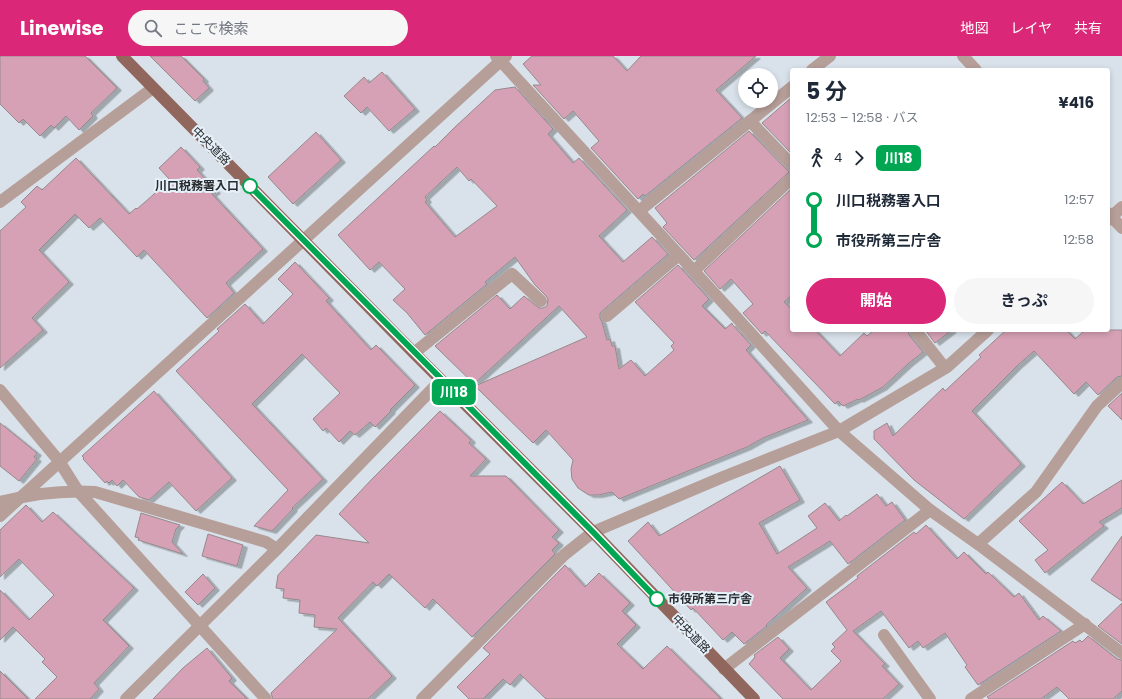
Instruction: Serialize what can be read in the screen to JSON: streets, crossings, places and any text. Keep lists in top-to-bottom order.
{
  "streets": {
    "main road": ["中央道路"]
  },
  "places": ["川口税務署入口", "市役所第三庁舎"],
  "lines": ["bus line 川18"],
  "page": {
    "header": "Linewise",
    "search": "ここで検索",
    "nav": ["地図", "レイヤ", "共有"],
    "on_map": "川18",
    "heading": ["5 分", "12:53 – 12:58 · バス", "¥416"],
    "legs": ["4", "川18"],
    "list": [
      {
        "name": "川口税務署入口",
        "value": "12:57"
      },
      {
        "name": "市役所第三庁舎",
        "value": "12:58"
      }
    ],
    "buttons": ["開始", "きっぷ"]
  }
}
